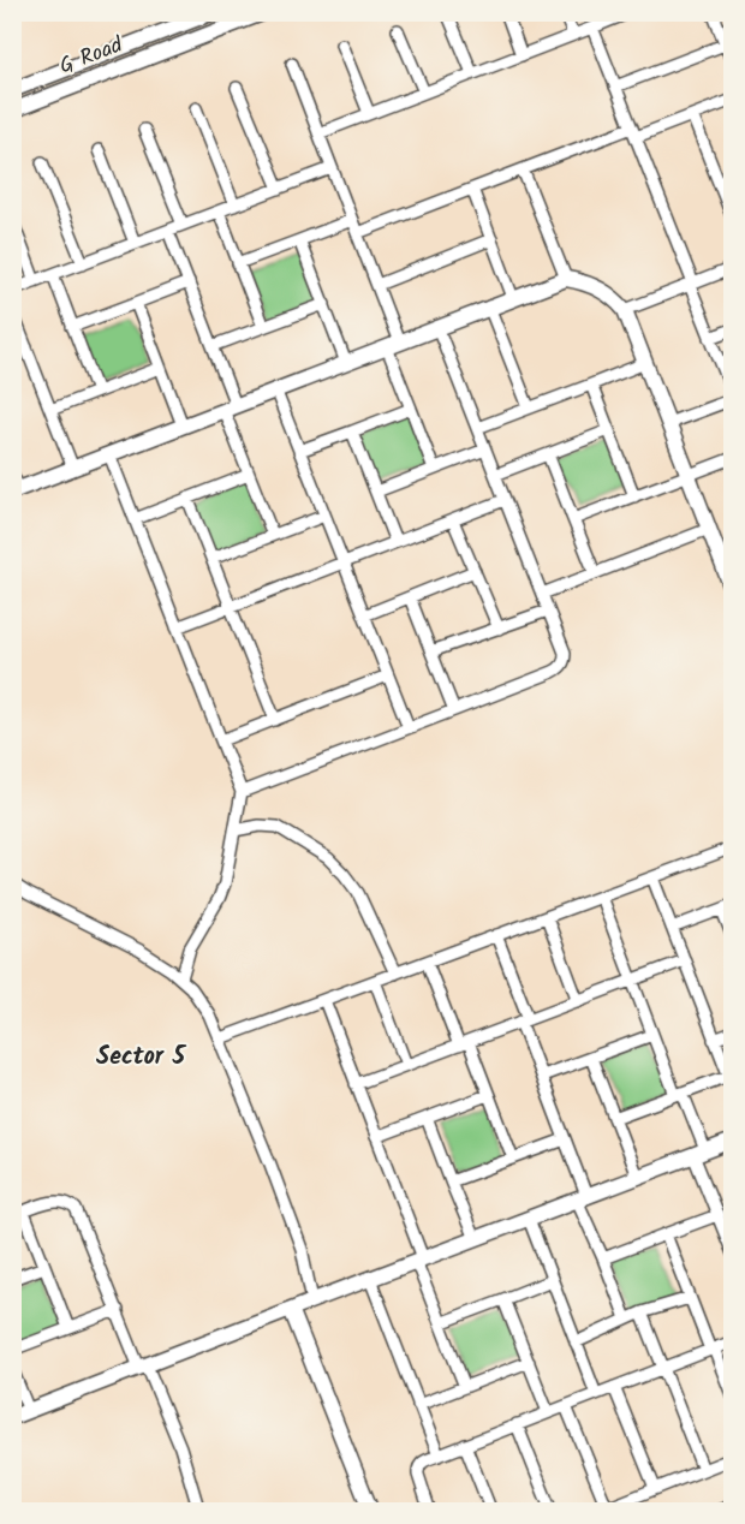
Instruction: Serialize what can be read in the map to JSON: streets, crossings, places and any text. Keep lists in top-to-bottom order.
{
  "streets": {
    "street": ["G Road"]
  },
  "districts": ["Sector 5"]
}
